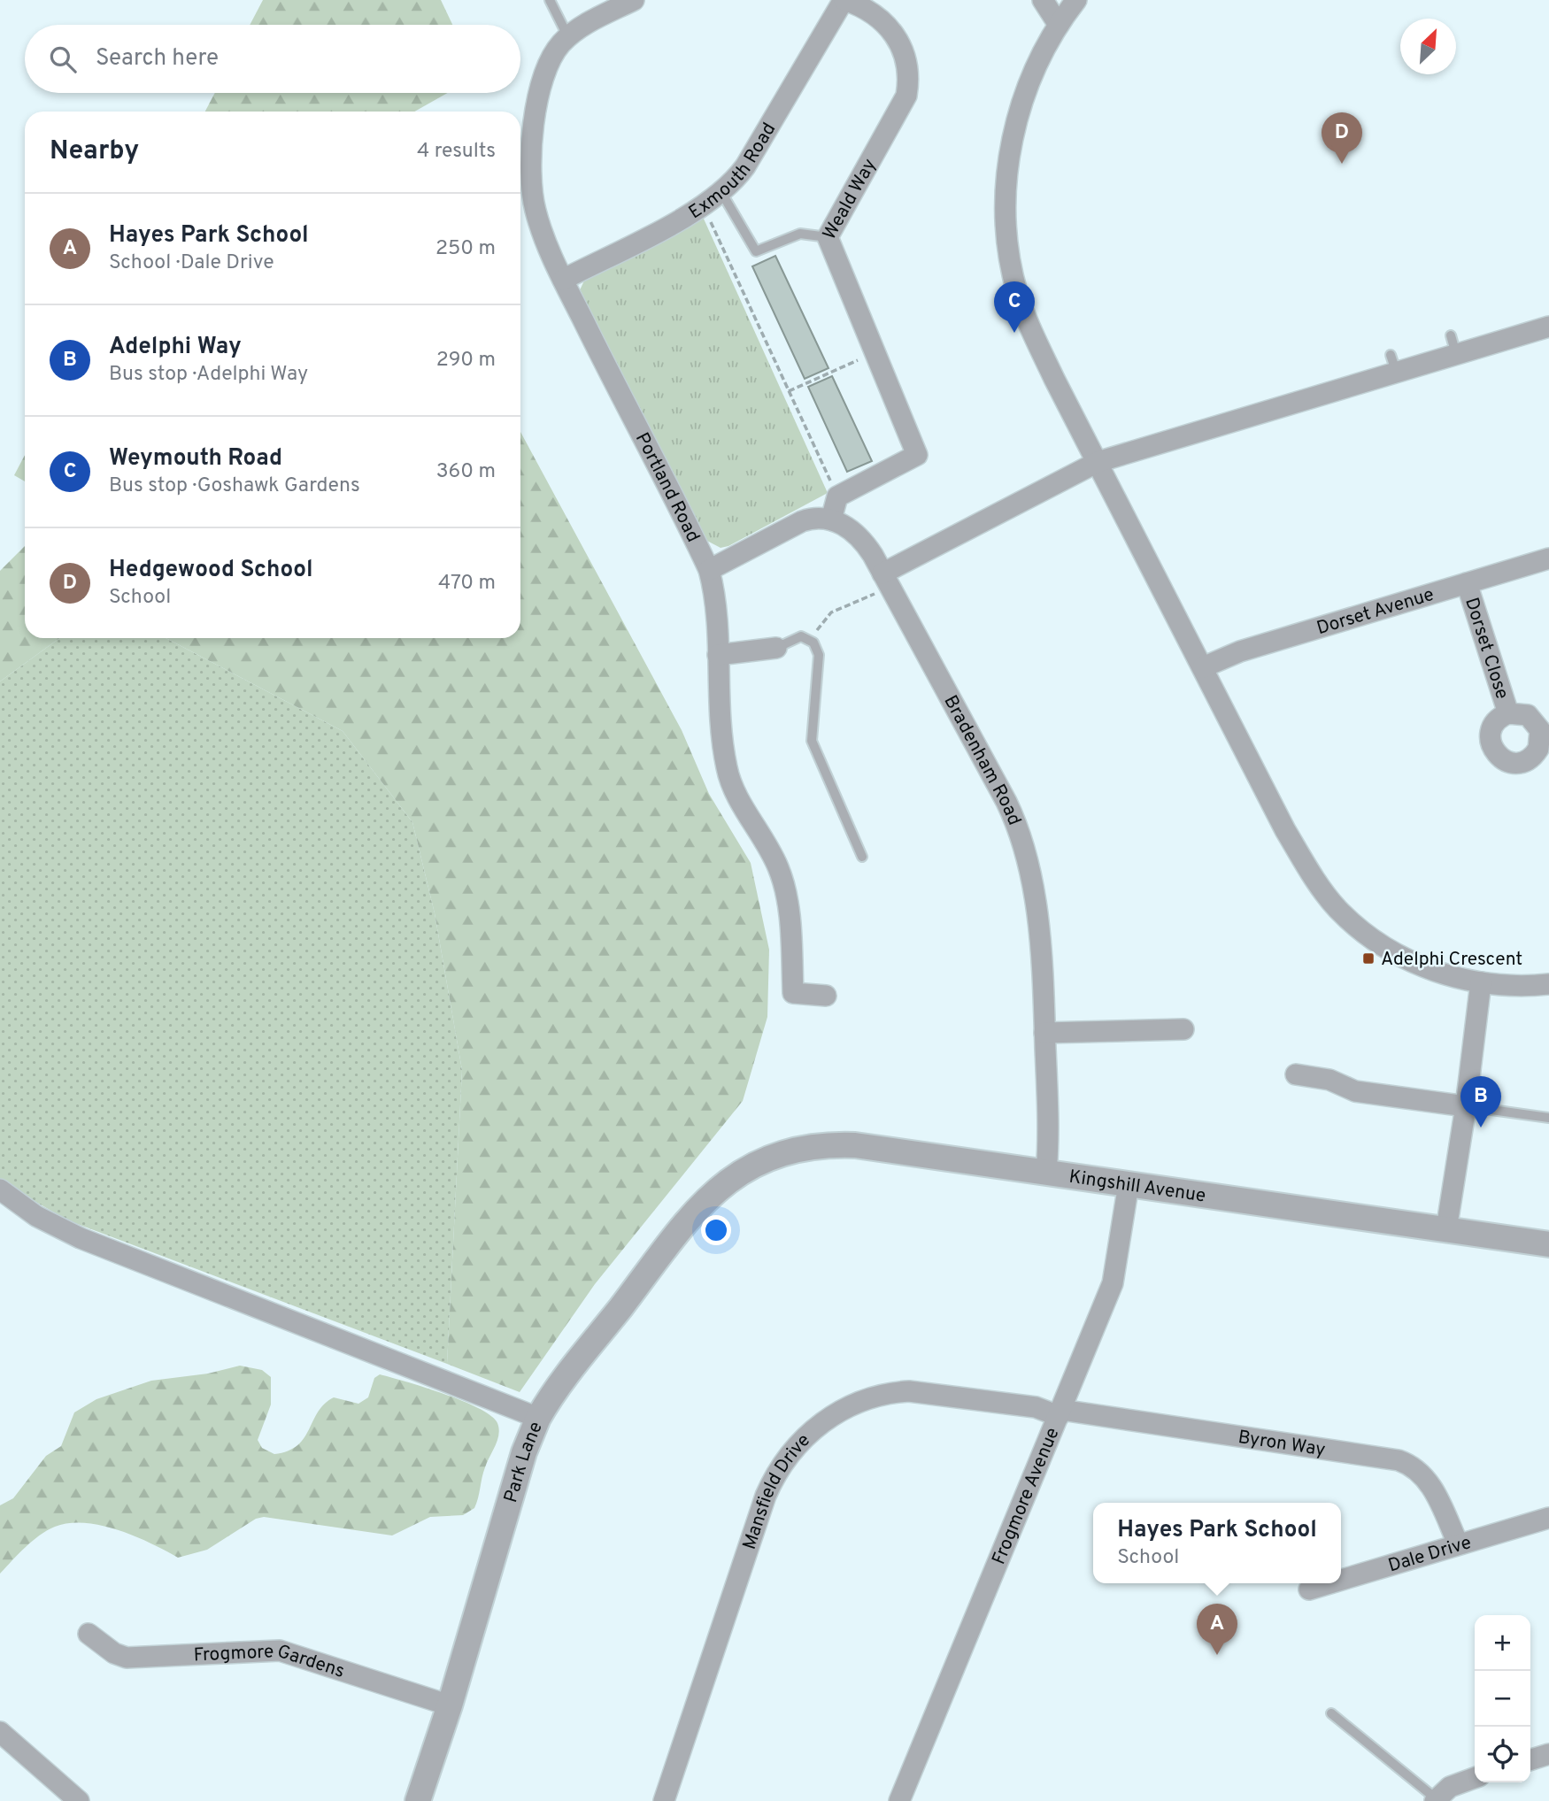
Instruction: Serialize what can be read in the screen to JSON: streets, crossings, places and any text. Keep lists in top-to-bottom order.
{
  "streets": {
    "street": [
      "Exmouth Road",
      "Weald Way",
      "Portland Road",
      "Dorset Avenue",
      "Dorset Close",
      "Bradenham Road",
      "Kingshill Avenue",
      "Byron Way",
      "Park Lane",
      "Mansfield Drive",
      "Frogmore Avenue",
      "Dale Drive",
      "Frogmore Gardens"
    ]
  },
  "crossings": [
    ["Exmouth Road", "Weald Way"],
    ["Exmouth Road", "Portland Road"],
    ["Dorset Avenue", "Dorset Close"],
    ["Bradenham Road", "Kingshill Avenue"],
    ["Kingshill Avenue", "Park Lane"],
    ["Kingshill Avenue", "Frogmore Avenue"],
    ["Byron Way", "Mansfield Drive"],
    ["Byron Way", "Frogmore Avenue"],
    ["Byron Way", "Dale Drive"],
    ["Park Lane", "Frogmore Gardens"],
    ["Mansfield Drive", "Frogmore Avenue"]
  ],
  "places": {
    "transit": ["Adelphi Crescent"]
  },
  "north": "top right",
  "page": {
    "search": "Search here",
    "heading": ["Nearby", "4 results"],
    "pins": [
      "D",
      "C",
      "B",
      "A"
    ],
    "list": [
      {
        "mark": "A",
        "name": "Hayes Park School",
        "note": "School · Dale Drive",
        "value": "250 m"
      },
      {
        "mark": "B",
        "name": "Adelphi Way",
        "note": "Bus stop · Adelphi Way",
        "value": "290 m"
      },
      {
        "mark": "C",
        "name": "Weymouth Road",
        "note": "Bus stop · Goshawk Gardens",
        "value": "360 m"
      },
      {
        "mark": "D",
        "name": "Hedgewood School",
        "note": "School",
        "value": "470 m"
      }
    ],
    "popup": ["Hayes Park School", "School"],
    "map_buttons": ["+", "−"]
  }
}
